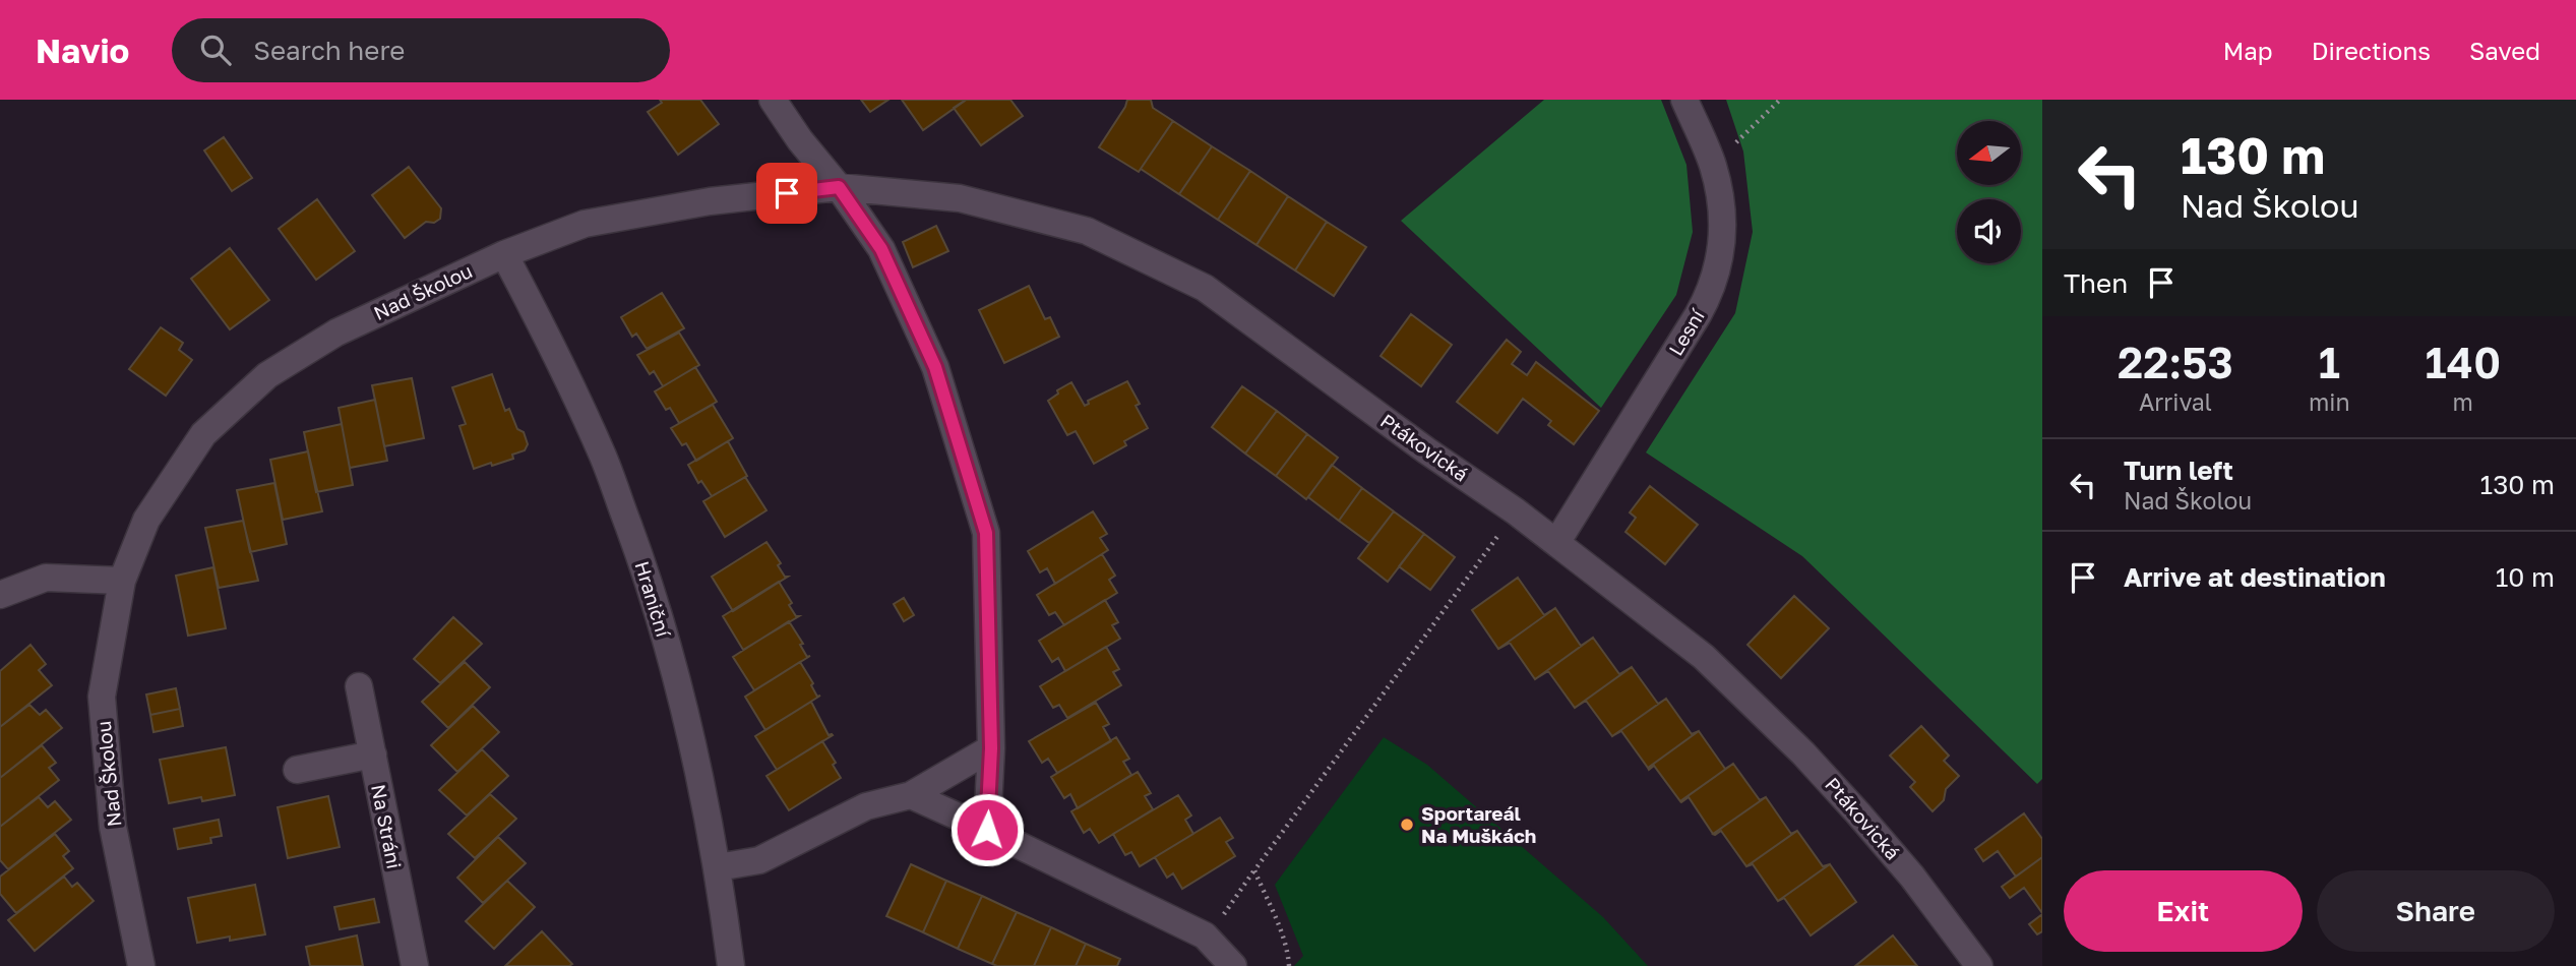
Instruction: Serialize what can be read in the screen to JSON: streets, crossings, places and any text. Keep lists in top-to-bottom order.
{
  "streets": {
    "street": [
      "Nad Školou",
      "Lesní",
      "Ptákovická",
      "Hraniční",
      "Na Stráni"
    ]
  },
  "crossings": [
    ["Nad Školou", "Ptákovická"],
    ["Nad Školou", "Hraniční"],
    ["Lesní", "Ptákovická"]
  ],
  "places": ["Sportareál Na Muškách"],
  "north": "left",
  "page": {
    "header": "Navio",
    "search": "Search here",
    "nav": ["Map", "Directions", "Saved"],
    "turn": ["130 m", "Nad Školou"],
    "then": "Then",
    "eta": [
      "22:53",
      "Arrival",
      "1",
      "min",
      "140",
      "m"
    ],
    "list": [
      {
        "name": "Turn left",
        "note": "Nad Školou",
        "value": "130 m"
      },
      {
        "name": "Arrive at destination",
        "value": "10 m"
      }
    ],
    "buttons": ["Exit", "Share"]
  }
}
